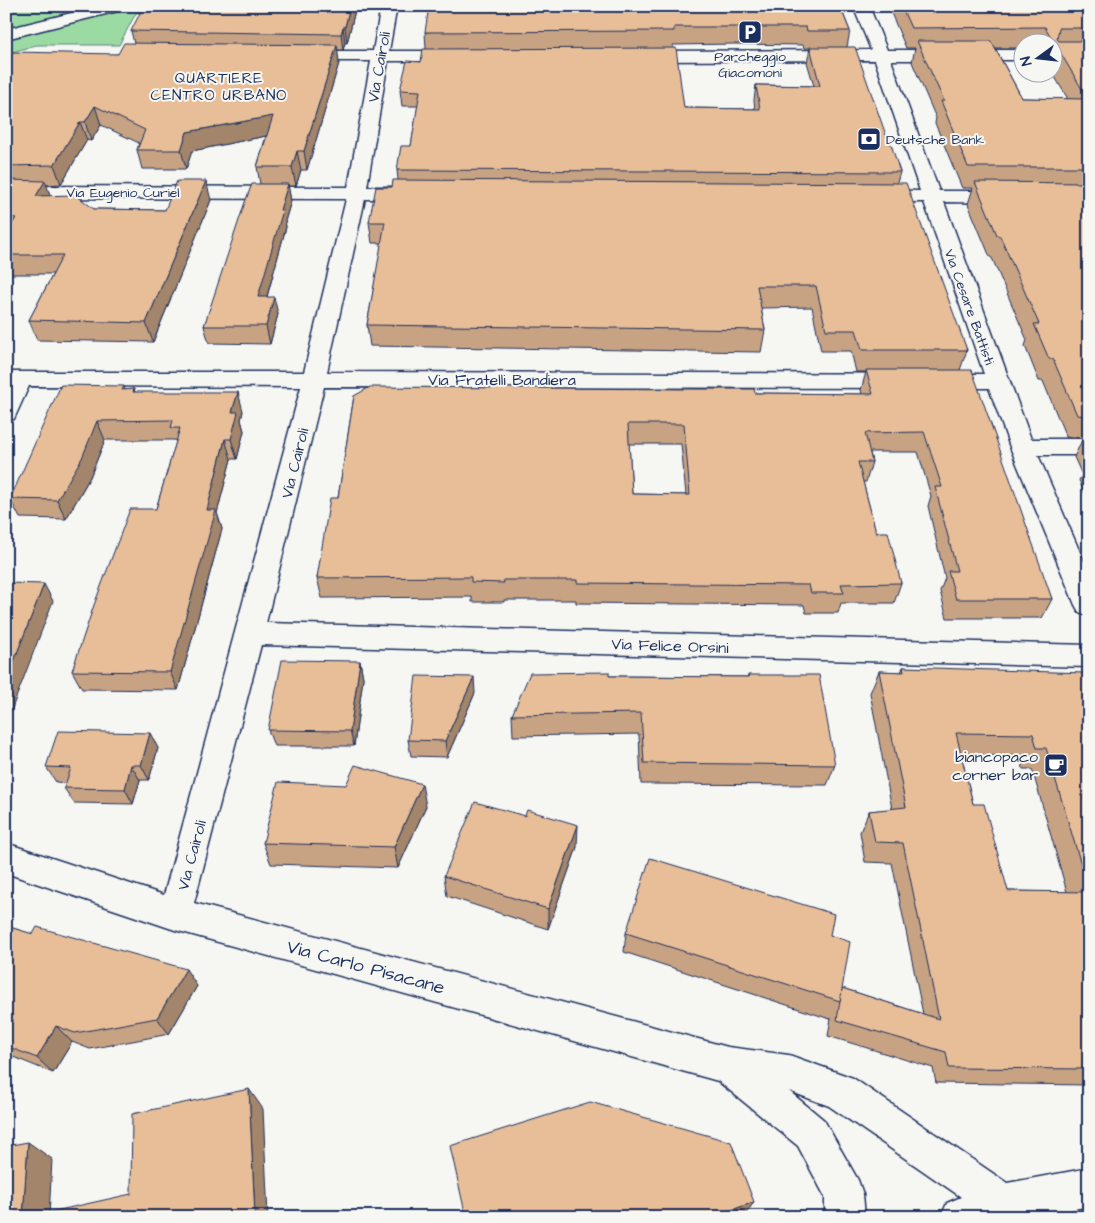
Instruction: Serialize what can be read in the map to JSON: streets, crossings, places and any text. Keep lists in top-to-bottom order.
{
  "streets": {
    "street": [
      "Via Cairoli",
      "Via Eugenio Curiel",
      "Via Cesare Battisti",
      "Via Fratelli Bandiera",
      "Via Felice Orsini",
      "Via Carlo Pisacane"
    ]
  },
  "crossings": [
    ["Via Cairoli", "Via Eugenio Curiel"],
    ["Via Cairoli", "Via Fratelli Bandiera"],
    ["Via Cairoli", "Via Felice Orsini"],
    ["Via Cairoli", "Via Carlo Pisacane"],
    ["Via Cesare Battisti", "Via Fratelli Bandiera"]
  ],
  "districts": ["QUARTIERE CENTRO URBANO"],
  "places": {
    "parking": ["Parcheggio Giacomoni"],
    "bank": ["Deutsche Bank"],
    "cafe": ["biancopaco corner bar"]
  },
  "north": "left"
}
